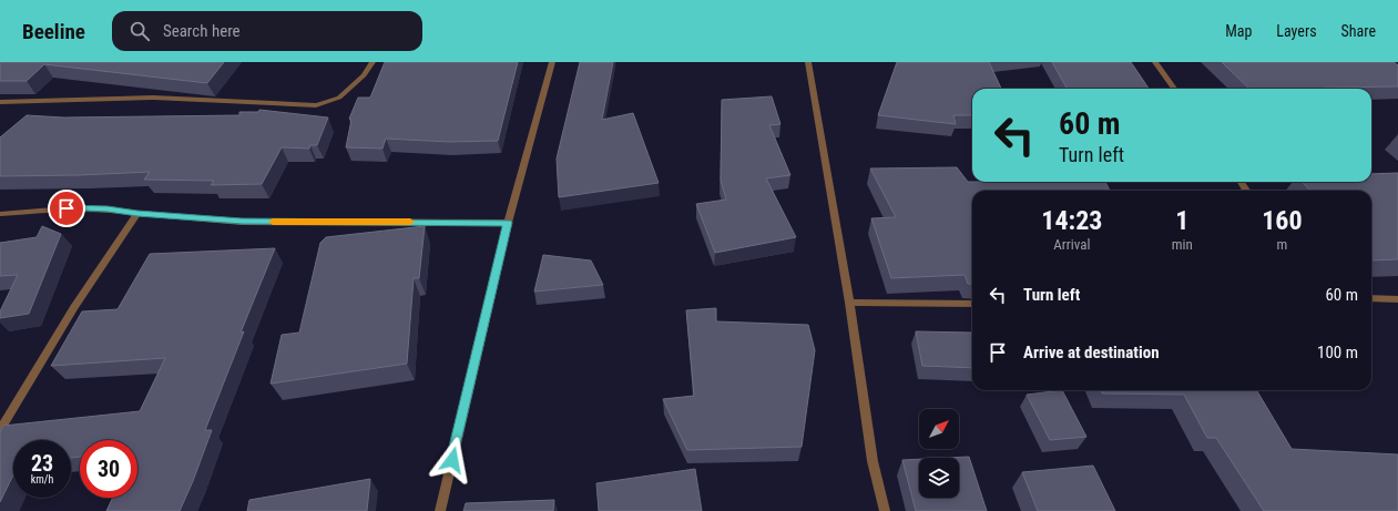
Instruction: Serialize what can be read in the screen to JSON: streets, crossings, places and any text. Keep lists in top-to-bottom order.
{
  "north": "top right",
  "page": {
    "header": "Beeline",
    "search": "Search here",
    "nav": ["Map", "Layers", "Share"],
    "turn": ["60 m", "Turn left"],
    "eta": [
      "14:23",
      "Arrival",
      "1",
      "min",
      "160",
      "m"
    ],
    "list": [
      {
        "name": "Turn left",
        "value": "60 m"
      },
      {
        "name": "Arrive at destination",
        "value": "100 m"
      }
    ],
    "speed": "23 km/h",
    "limit": "30"
  }
}
